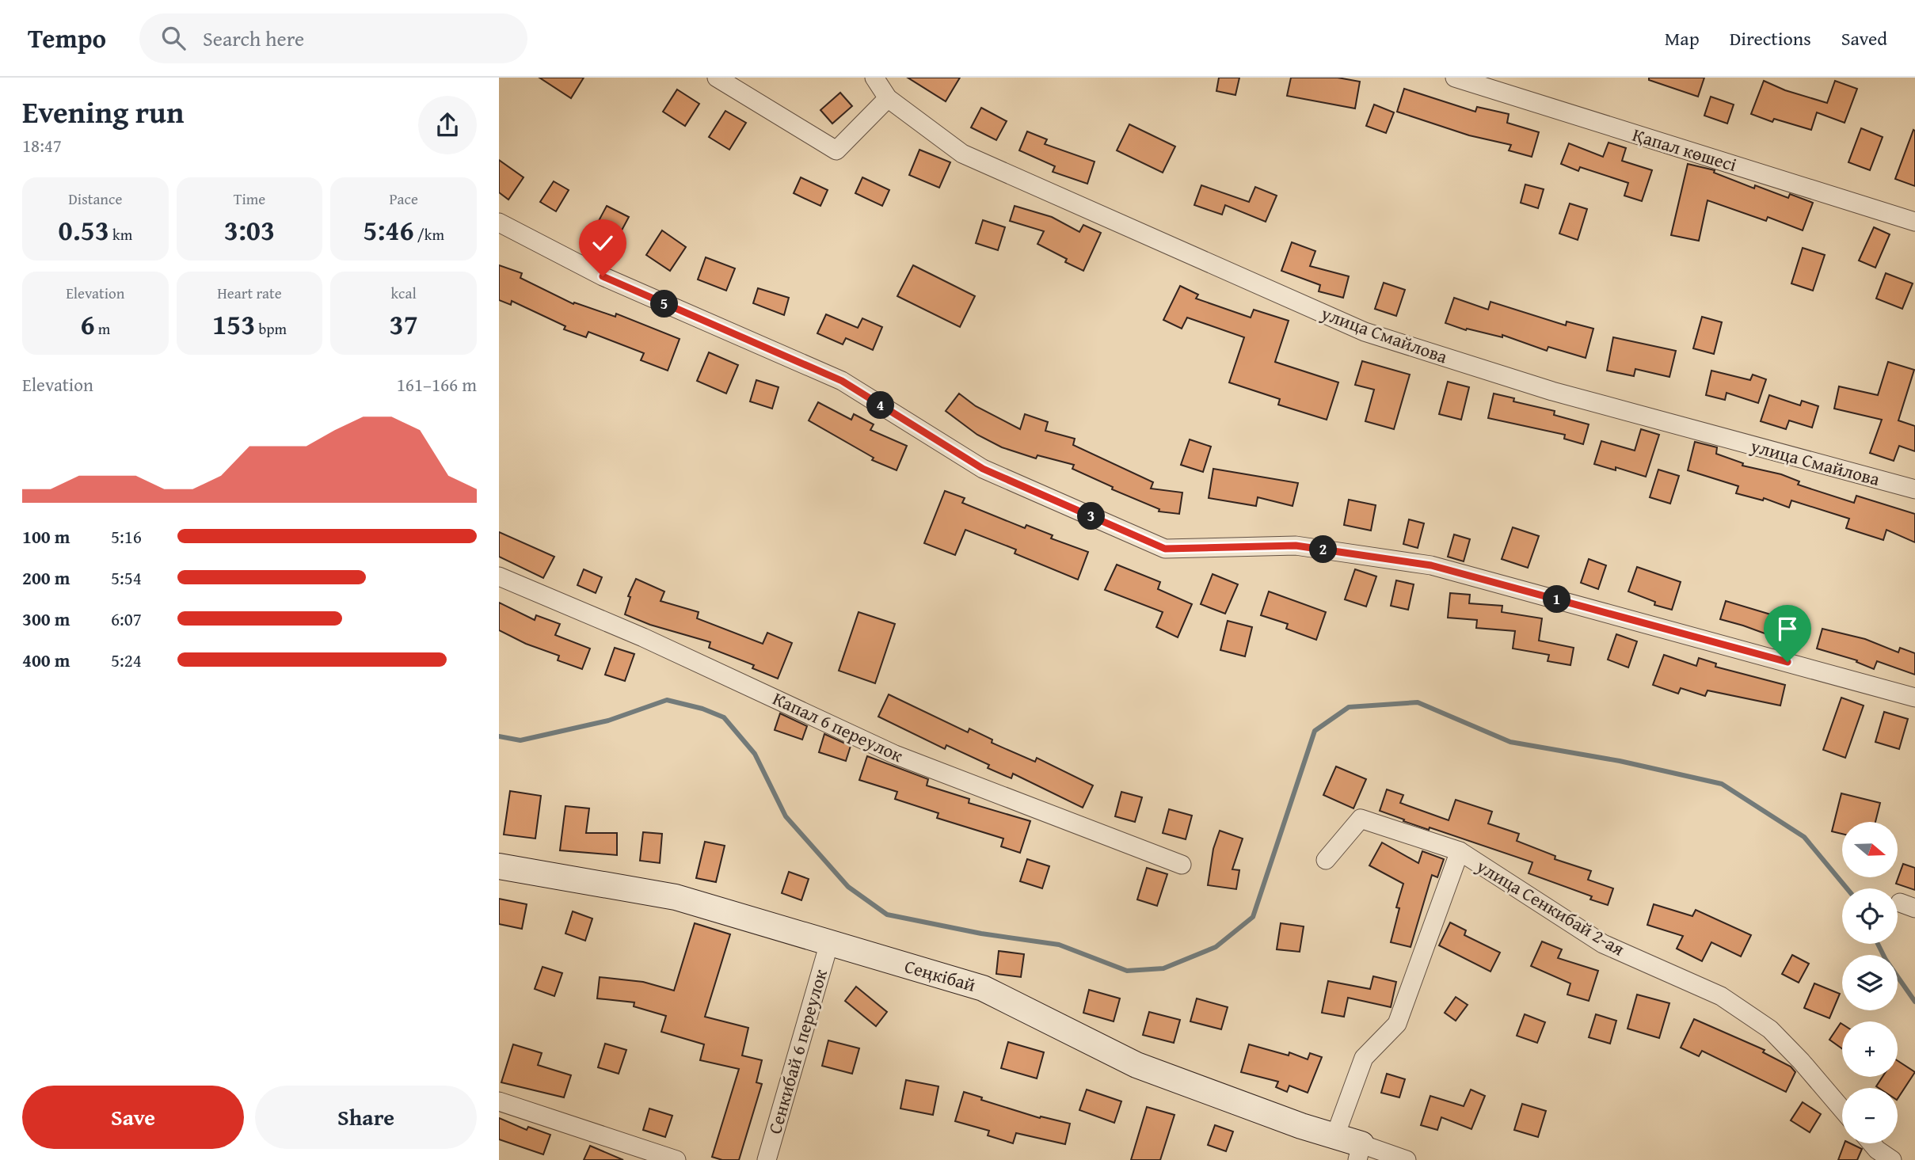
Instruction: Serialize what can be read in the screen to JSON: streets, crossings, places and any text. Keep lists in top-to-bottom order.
{
  "streets": {
    "street": [
      "Қапал көшесі",
      "улица Смайлова",
      "Капал 6 переулок",
      "улица Сенкибай 2-ая",
      "Сеңкібай",
      "Сенкибай 6 переулок"
    ]
  },
  "crossings": [
    ["улица Сенкибай 2-ая", "Сеңкібай"],
    ["Сеңкібай", "Сенкибай 6 переулок"]
  ],
  "north": "right",
  "page": {
    "header": "Tempo",
    "search": "Search here",
    "nav": ["Map", "Directions", "Saved"],
    "heading": ["Evening run", "18:47"],
    "stats": [
      ["Distance", "0.53 km"],
      ["Time", "3:03"],
      ["Pace", "5:46 /km"],
      ["Elevation", "6 m"],
      ["Heart rate", "153 bpm"],
      ["kcal", "37"]
    ],
    "pins": [
      "5",
      "4",
      "3",
      "2",
      "1"
    ],
    "chart": ["Elevation", "161–166 m"],
    "list": [
      {
        "name": "100 m",
        "note": "5:16"
      },
      {
        "name": "200 m",
        "note": "5:54"
      },
      {
        "name": "300 m",
        "note": "6:07"
      },
      {
        "name": "400 m",
        "note": "5:24"
      }
    ],
    "map_buttons": ["+", "−"],
    "buttons": ["Save", "Share"]
  }
}
